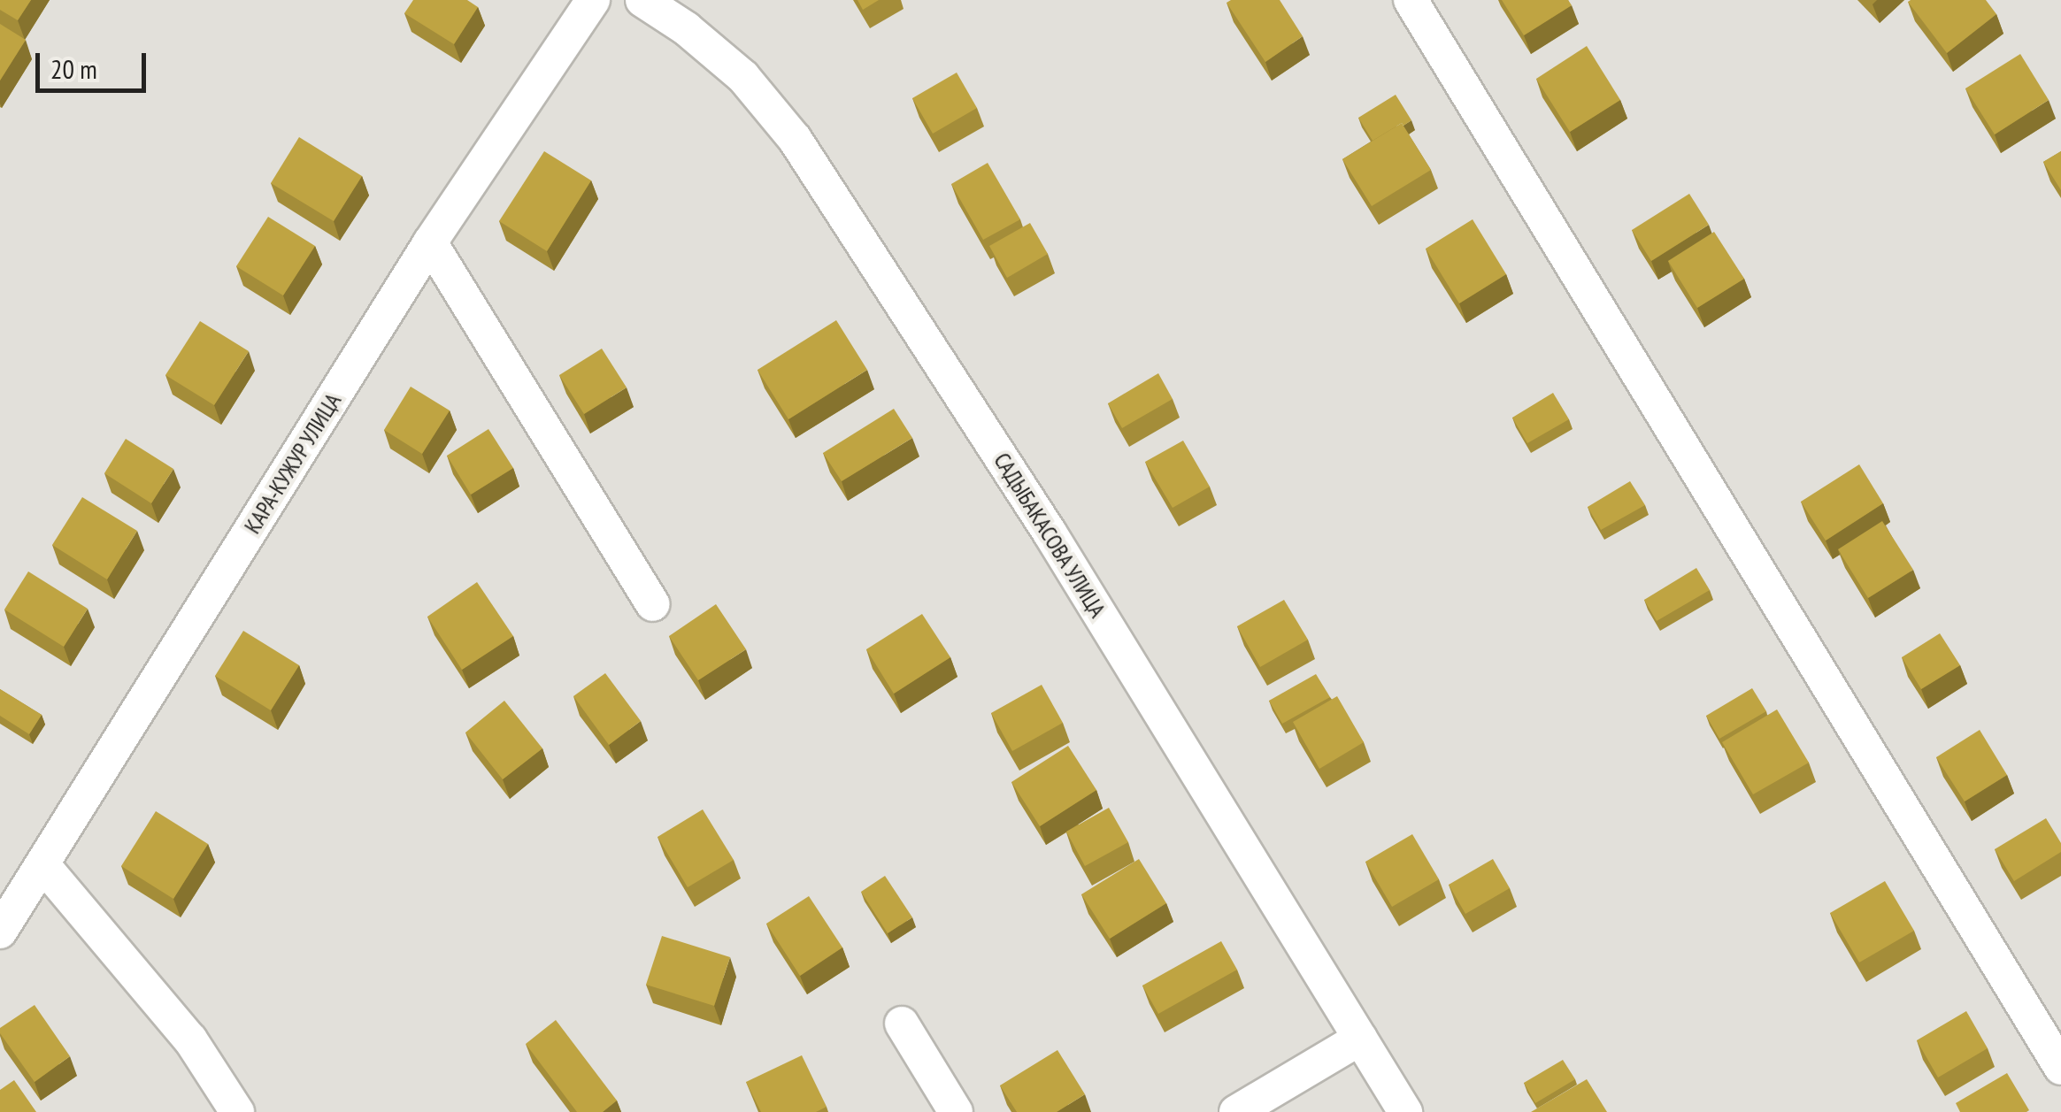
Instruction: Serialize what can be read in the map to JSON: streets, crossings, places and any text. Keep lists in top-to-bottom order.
{
  "streets": {
    "street": ["КАРА-КУЖУР УЛИЦА", "САДЫБАКАСОВА УЛИЦА"]
  },
  "scale_bar": "20 m"
}
